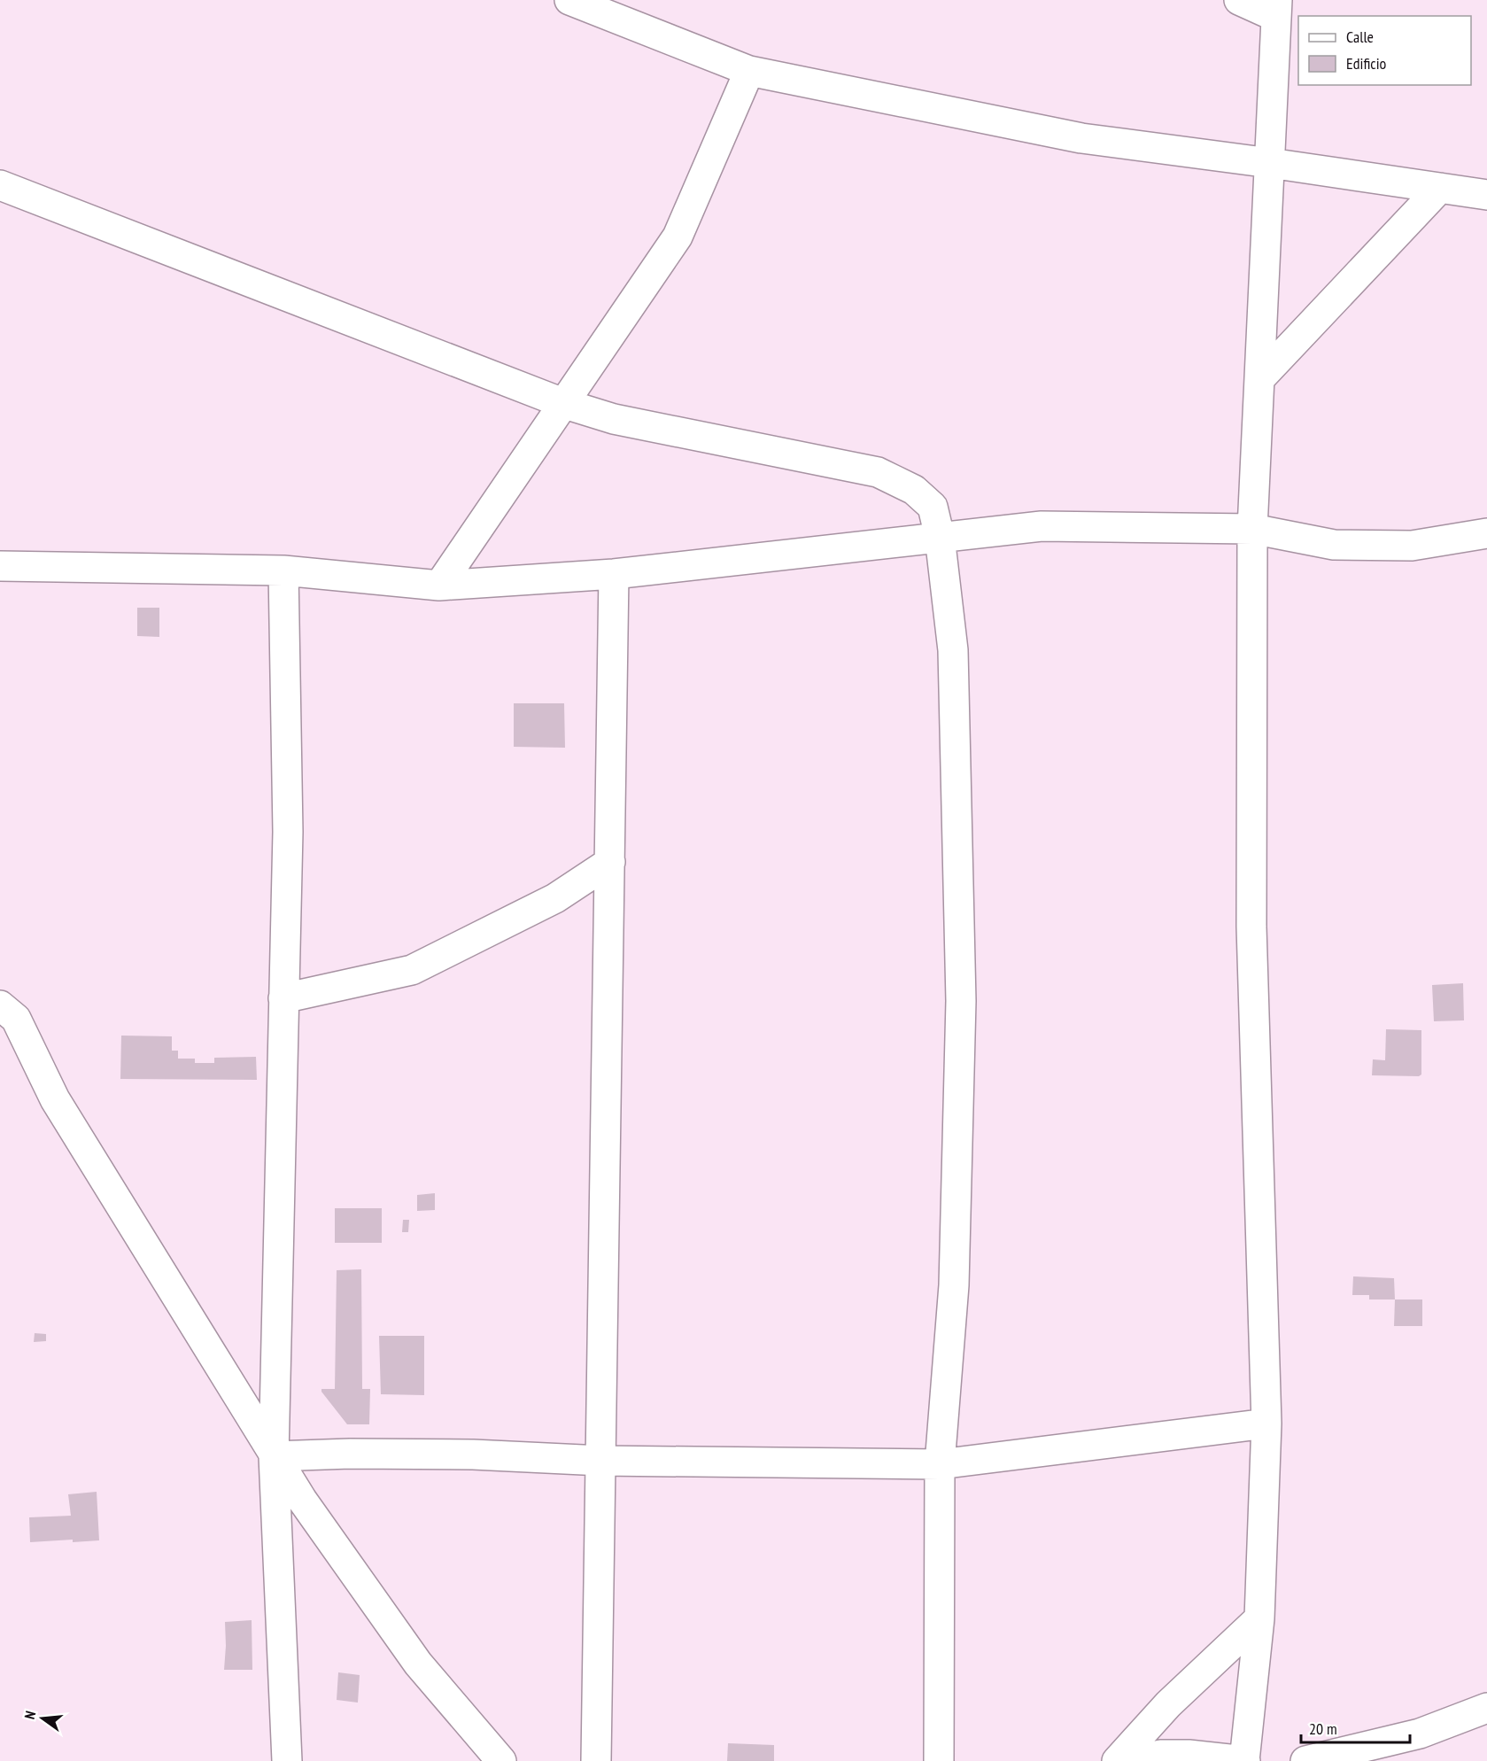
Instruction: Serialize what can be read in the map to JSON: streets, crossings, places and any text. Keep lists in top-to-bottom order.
{
  "legend": ["Calle", "Edificio"],
  "scale_bar": "20 m",
  "north": "left"
}
